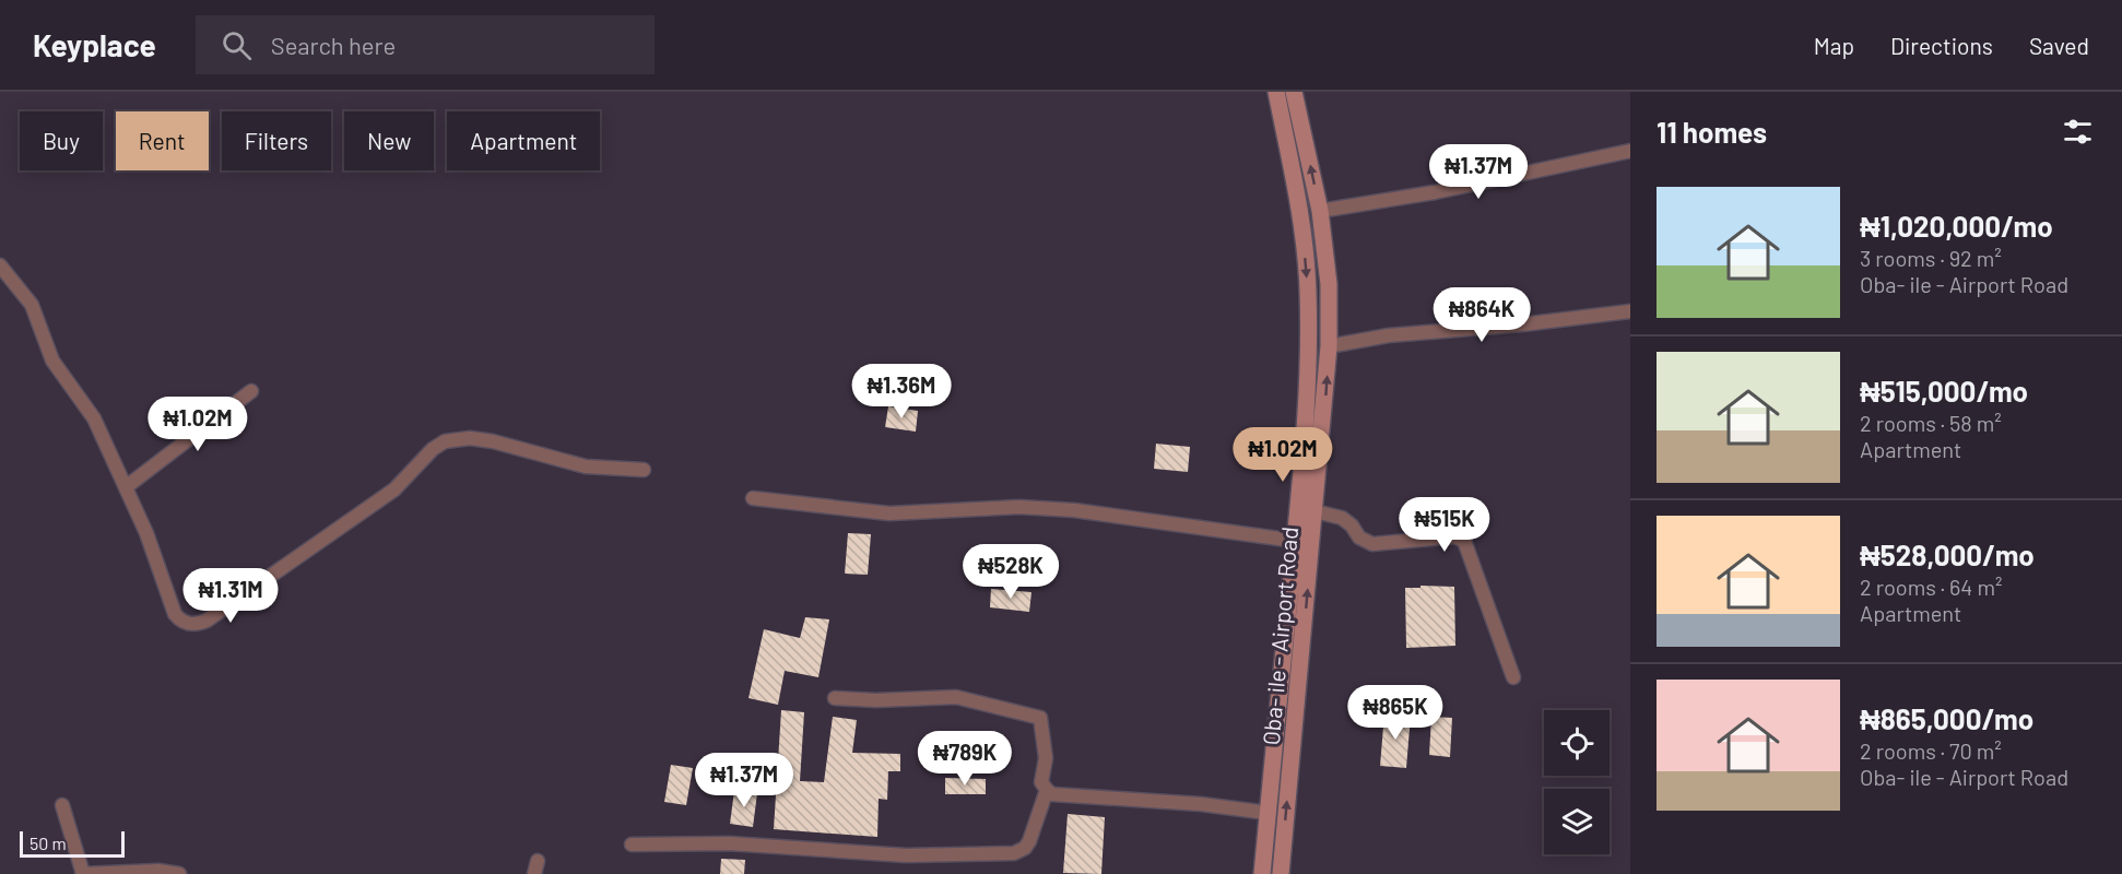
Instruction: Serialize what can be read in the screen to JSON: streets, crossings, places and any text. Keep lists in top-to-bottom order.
{
  "streets": {
    "main road": ["Oba- ile - Airport Road"]
  },
  "scale_bar": "50 m",
  "page": {
    "header": "Keyplace",
    "search": "Search here",
    "nav": ["Map", "Directions", "Saved"],
    "heading": "11 homes",
    "chip": [
      "Buy",
      "Rent",
      "Filters",
      "New",
      "Apartment"
    ],
    "price": [
      "₦1.37M",
      "₦864K",
      "₦1.36M",
      "₦1.02M",
      "₦1.02M",
      "₦515K",
      "₦528K",
      "₦1.31M",
      "₦865K",
      "₦789K",
      "₦1.37M"
    ],
    "list": [
      {
        "name": "₦1,020,000/mo",
        "note": "3 rooms · 92 m² · Oba- ile - Airport Road"
      },
      {
        "name": "₦515,000/mo",
        "note": "2 rooms · 58 m² · Apartment"
      },
      {
        "name": "₦528,000/mo",
        "note": "2 rooms · 64 m² · Apartment"
      },
      {
        "name": "₦865,000/mo",
        "note": "2 rooms · 70 m² · Oba- ile - Airport Road"
      }
    ],
    "scale": "50 m"
  }
}
